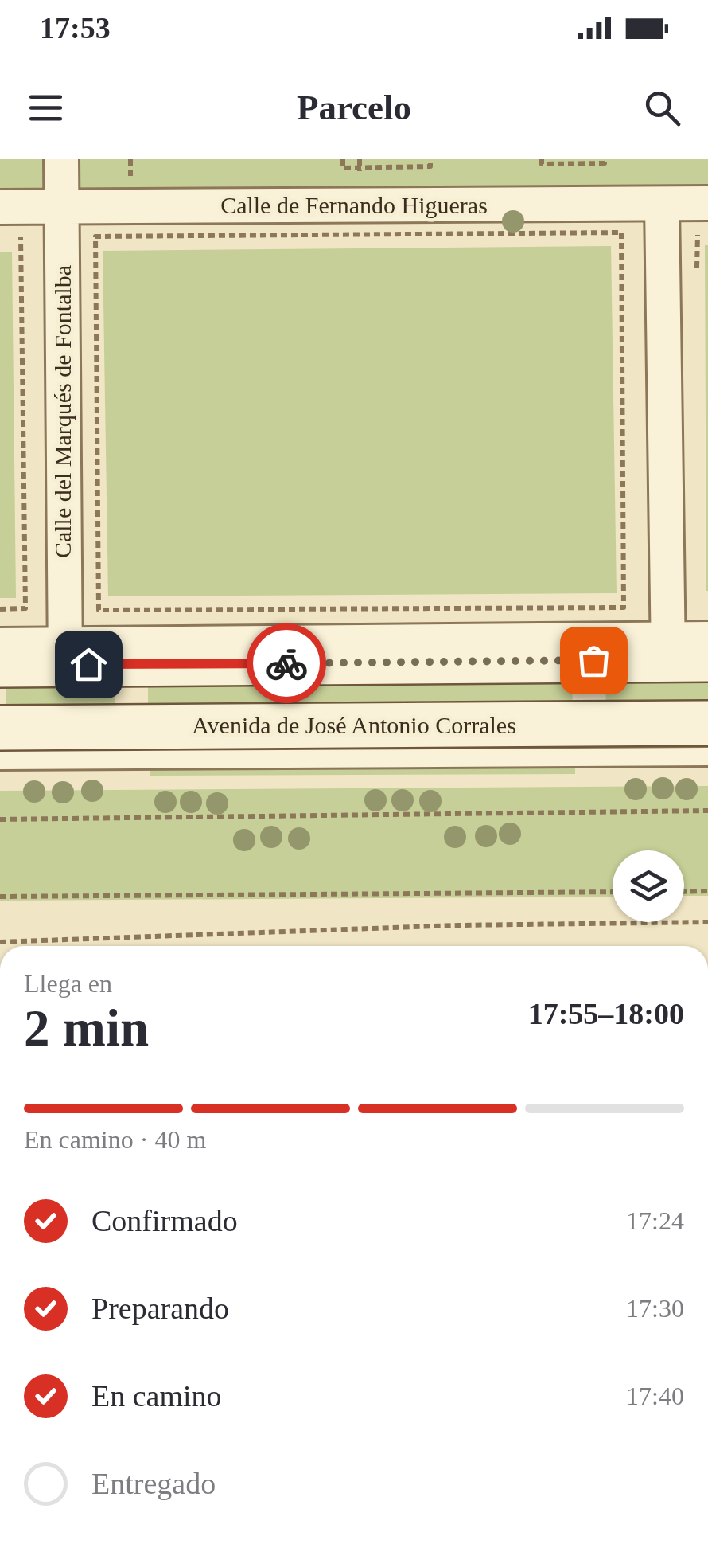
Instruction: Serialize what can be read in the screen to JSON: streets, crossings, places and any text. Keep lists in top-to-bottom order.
{
  "streets": {
    "street": ["Calle de Fernando Higueras", "Calle del Marqués de Fontalba", "Avenida de José Antonio Corrales"]
  },
  "crossings": [
    ["Calle de Fernando Higueras", "Calle del Marqués de Fontalba"]
  ],
  "page": {
    "status": "17:53",
    "header": "Parcelo",
    "heading": ["2 min", "Llega en", "17:55–18:00"],
    "bar": "En camino · 40 m",
    "list": [
      ["Confirmado", "17:24"],
      ["Preparando", "17:30"],
      ["En camino", "17:40"],
      "Entregado"
    ]
  }
}
